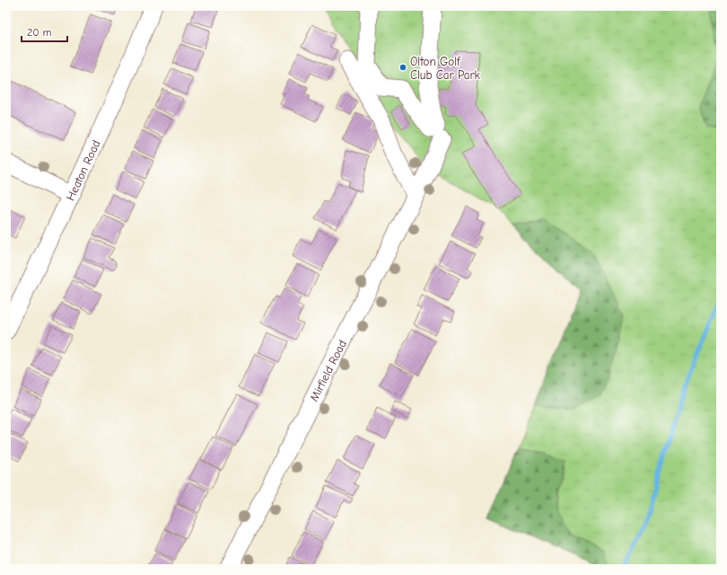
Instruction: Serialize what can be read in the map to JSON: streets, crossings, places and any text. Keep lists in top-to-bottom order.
{
  "streets": {
    "street": ["Heaton Road", "Mirfield Road"]
  },
  "places": ["Olton Golf Club Car Park"],
  "scale_bar": "20 m"
}
